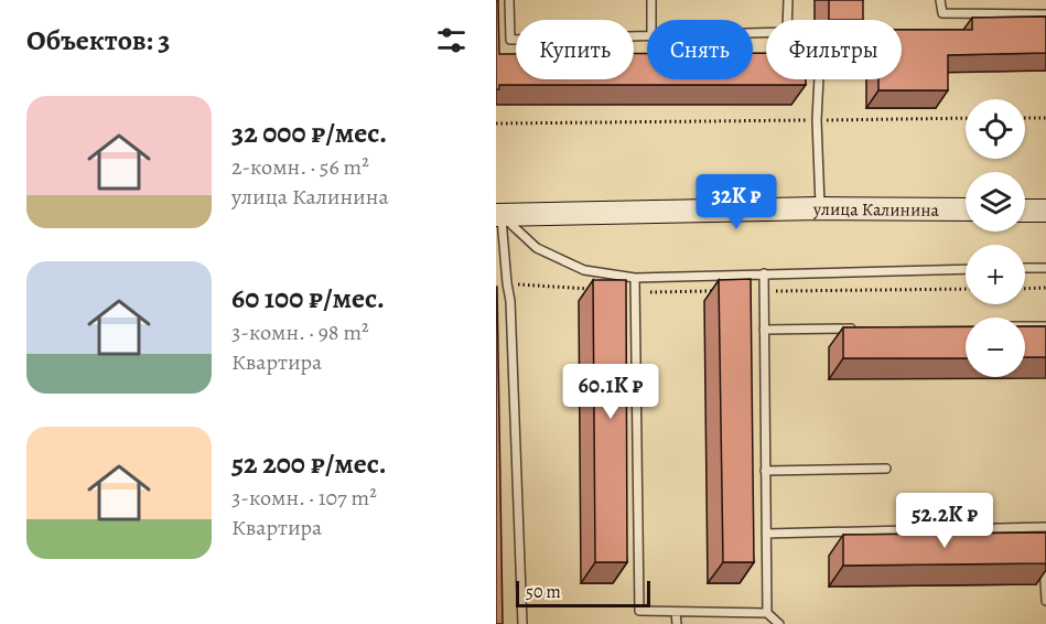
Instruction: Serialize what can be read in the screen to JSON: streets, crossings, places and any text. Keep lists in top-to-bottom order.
{
  "streets": {
    "street": ["улица Калинина"]
  },
  "scale_bar": "50 m",
  "page": {
    "heading": "Объектов: 3",
    "chip": ["Купить", "Снять", "Фильтры"],
    "list": [
      {
        "name": "32 000 ₽/мес.",
        "note": "2-комн. · 56 m² · улица Калинина"
      },
      {
        "name": "60 100 ₽/мес.",
        "note": "3-комн. · 98 m² · Квартира"
      },
      {
        "name": "52 200 ₽/мес.",
        "note": "3-комн. · 107 m² · Квартира"
      }
    ],
    "map_buttons": ["+", "−"],
    "price": ["32K ₽", "60.1K ₽", "52.2K ₽"],
    "scale": "50 m"
  }
}
